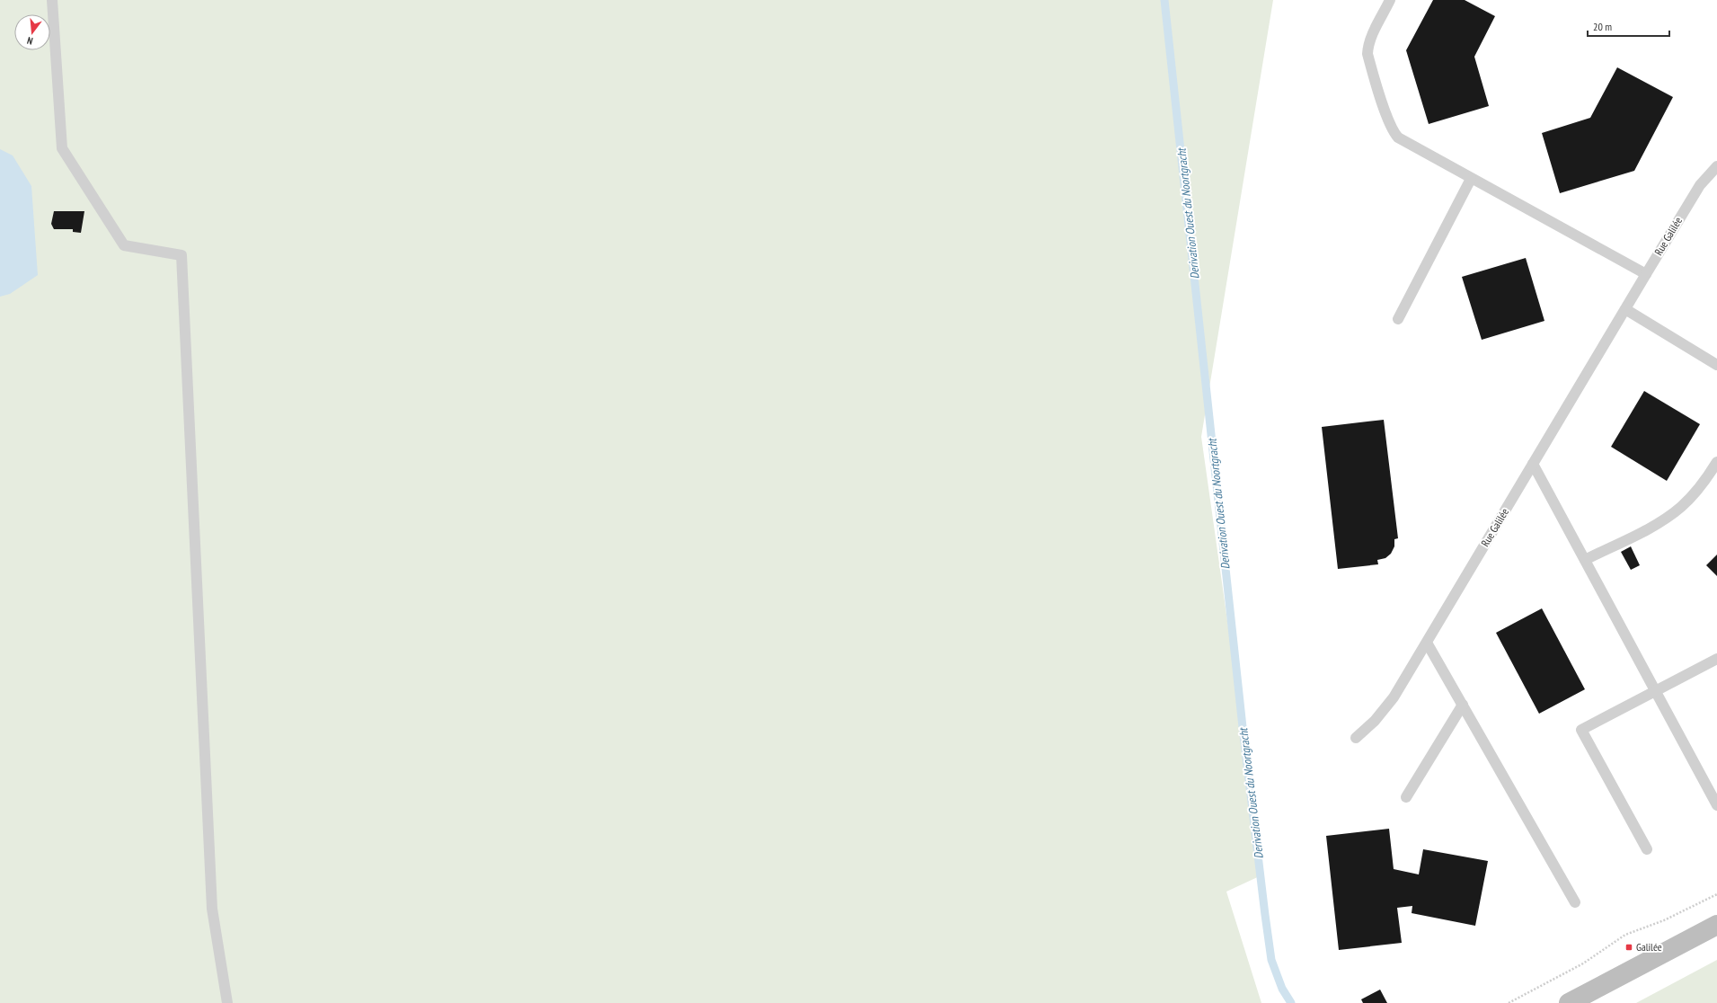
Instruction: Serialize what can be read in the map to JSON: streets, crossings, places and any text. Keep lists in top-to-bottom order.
{
  "streets": {
    "lane": ["Rue Galilée"]
  },
  "water": ["Derivation Ouest du Noortgracht"],
  "places": {
    "transit": ["Galilée"]
  },
  "scale_bar": "20 m",
  "north": "bottom"
}
